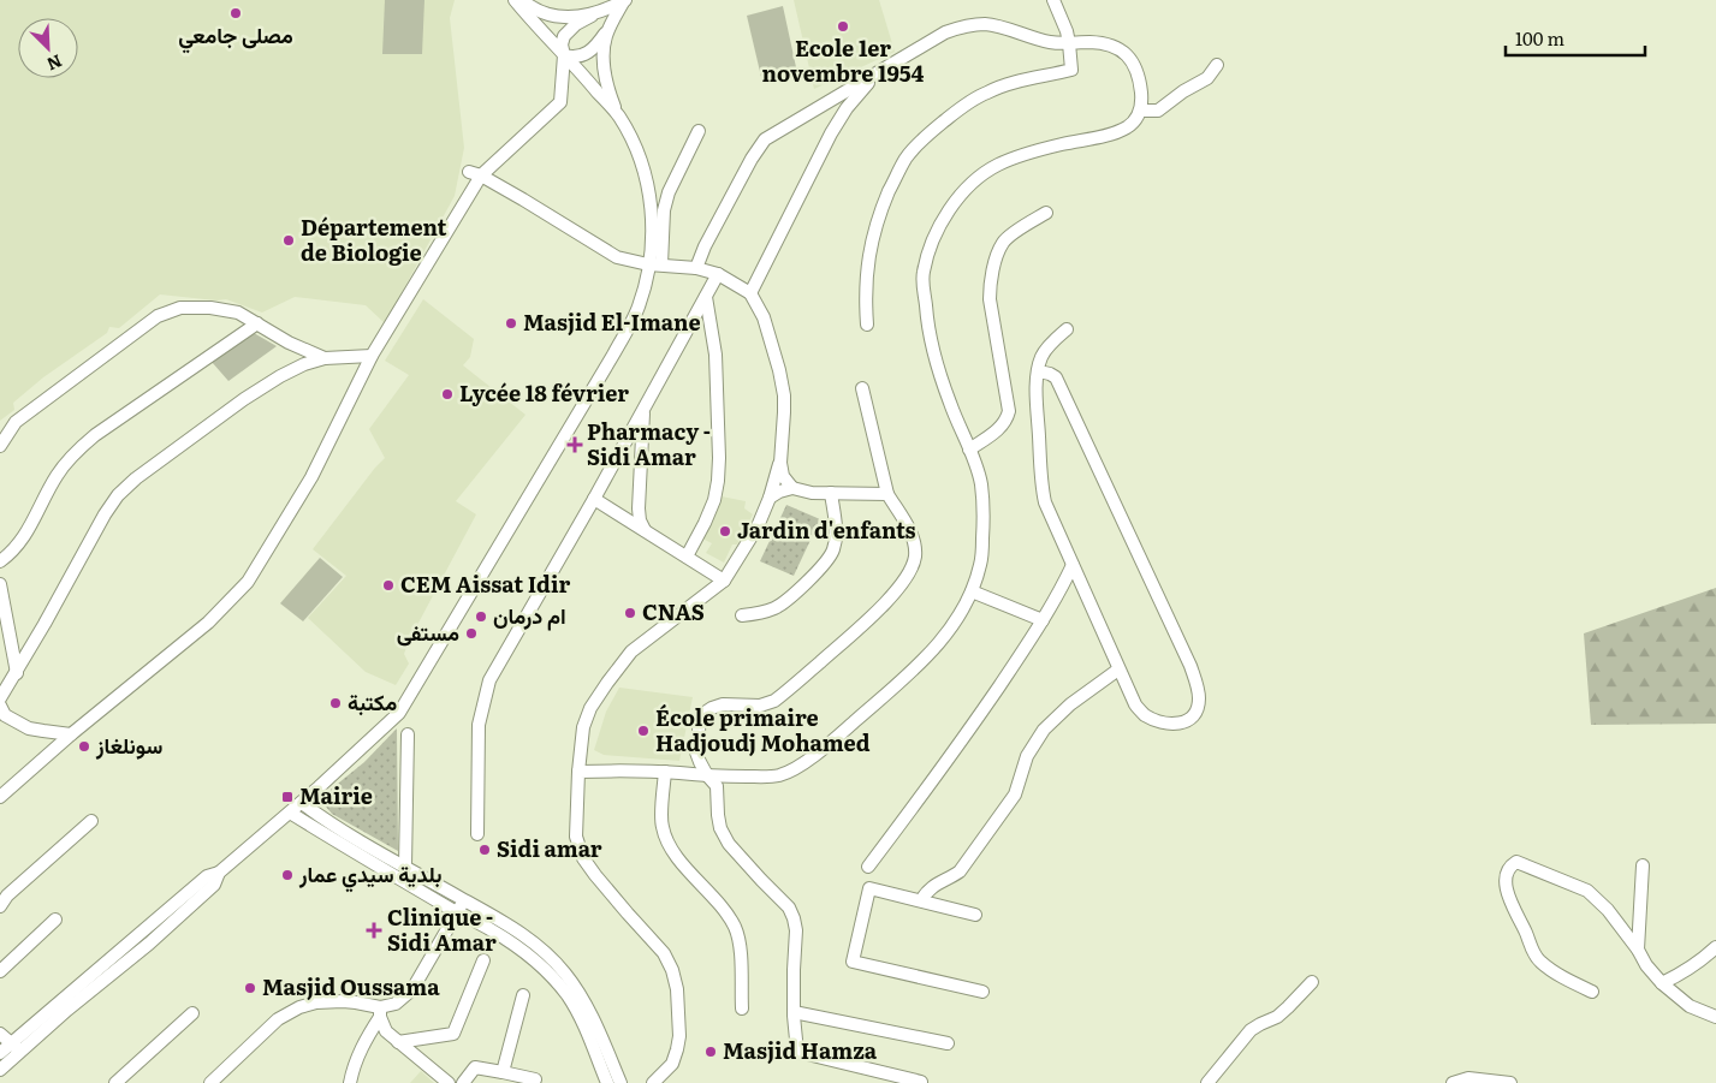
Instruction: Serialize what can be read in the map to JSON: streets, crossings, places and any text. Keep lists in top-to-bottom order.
{
  "places": {
    "other": [
      "مصلى جامعي",
      "Ecole 1er novembre 1954",
      "Département de Biologie",
      "Masjid El-Imane",
      "Lycée 18 février",
      "Jardin d'enfants",
      "CEM Aissat Idir",
      "CNAS",
      "ام درمان",
      "مستفى",
      "مكتبة",
      "École primaire Hadjoudj Mohamed",
      "سونلغاز",
      "Sidi amar",
      "بلدية سيدي عمار",
      "Masjid Oussama",
      "Masjid Hamza"
    ],
    "health": ["Pharmacy - Sidi Amar", "Clinique - Sidi Amar"],
    "transit": ["Mairie"]
  },
  "scale_bar": "100 m",
  "north": "bottom right"
}
